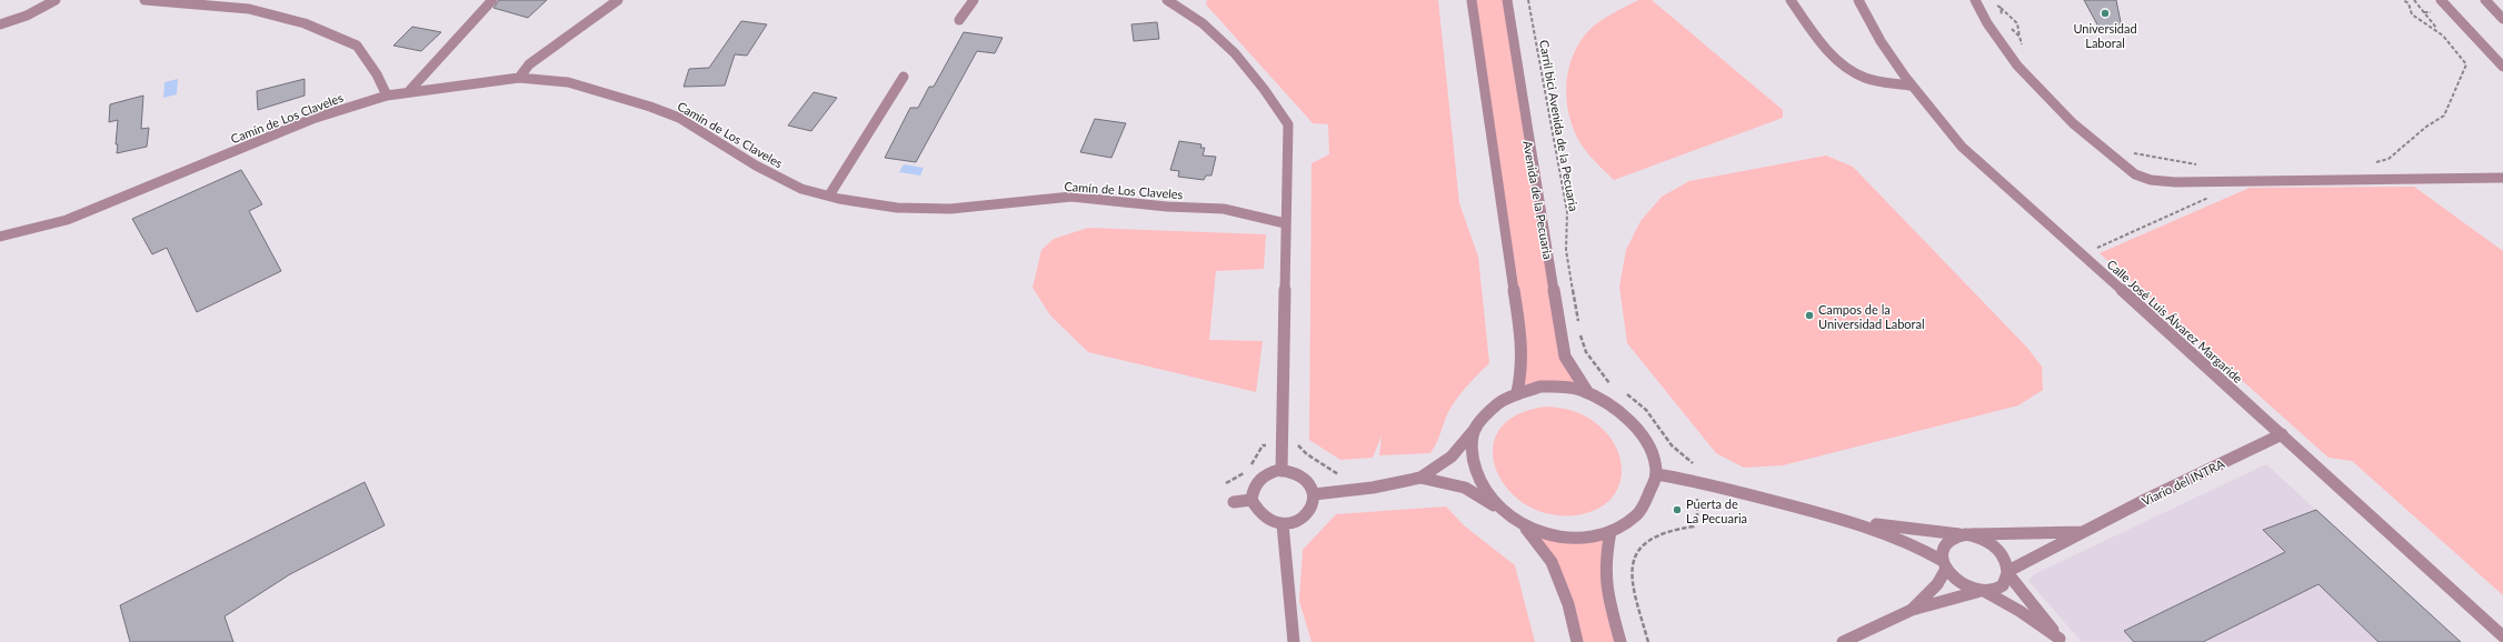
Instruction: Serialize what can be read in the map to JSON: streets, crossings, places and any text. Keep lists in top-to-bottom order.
{
  "streets": {
    "street": [
      "Camín de Los Claveles",
      "Avenida de la Pecuaria",
      "Calle José Luis Álvarez Margaride",
      "Viario del INTRA"
    ],
    "path": ["Carril bici Avenida de la Pecuaria"]
  },
  "crossings": [
    ["Calle José Luis Álvarez Margaride", "Viario del INTRA"]
  ],
  "places": ["Universidad Laboral", "Campos de la Universidad Laboral", "Puerta de La Pecuaria"]
}
